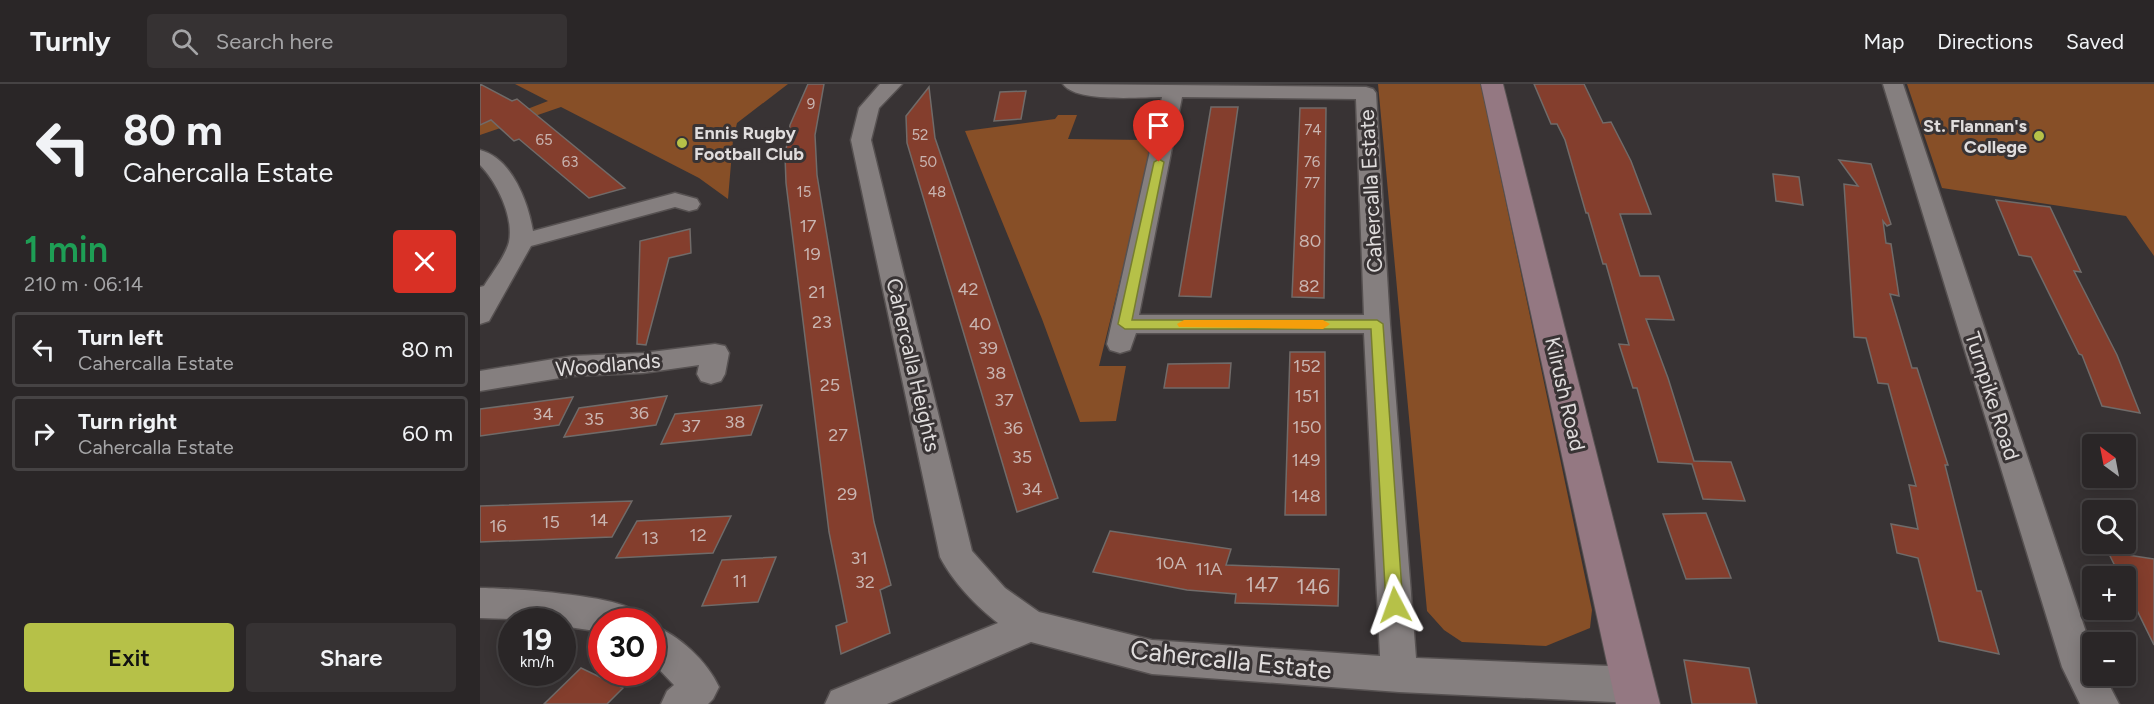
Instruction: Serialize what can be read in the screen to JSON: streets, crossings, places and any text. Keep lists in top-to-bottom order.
{
  "streets": {
    "main road": ["Kilrush Road"],
    "street": [
      "Cahercalla Estate",
      "Woodlands",
      "Cahercalla Heights",
      "Turnpike Road"
    ]
  },
  "crossings": [
    ["Cahercalla Estate", "Cahercalla Heights"],
    ["Cahercalla Estate", "Kilrush Road"]
  ],
  "places": ["St. Flannan's College", "Ennis Rugby Football Club"],
  "house_numbers": [
    "9",
    "74",
    "52",
    "65",
    "63",
    "50",
    "76",
    "77",
    "15",
    "48",
    "17",
    "80",
    "19",
    "82",
    "42",
    "21",
    "23",
    "40",
    "39",
    "152",
    "38",
    "25",
    "151",
    "37",
    "36",
    "34",
    "35",
    "38",
    "37",
    "150",
    "36",
    "27",
    "35",
    "149",
    "34",
    "29",
    "148",
    "14",
    "15",
    "16",
    "12",
    "13",
    "31",
    "10A",
    "11A",
    "11",
    "32",
    "147",
    "146"
  ],
  "north": "top left",
  "page": {
    "header": "Turnly",
    "search": "Search here",
    "nav": ["Map", "Directions", "Saved"],
    "turn": ["80 m", "Cahercalla Estate"],
    "heading": ["1 min", "210 m · 06:14"],
    "list": [
      {
        "name": "Turn left",
        "note": "Cahercalla Estate",
        "value": "80 m"
      },
      {
        "name": "Turn right",
        "note": "Cahercalla Estate",
        "value": "60 m"
      }
    ],
    "map_buttons": ["+", "−"],
    "speed": "19 km/h",
    "limit": "30",
    "buttons": ["Exit", "Share"]
  }
}
